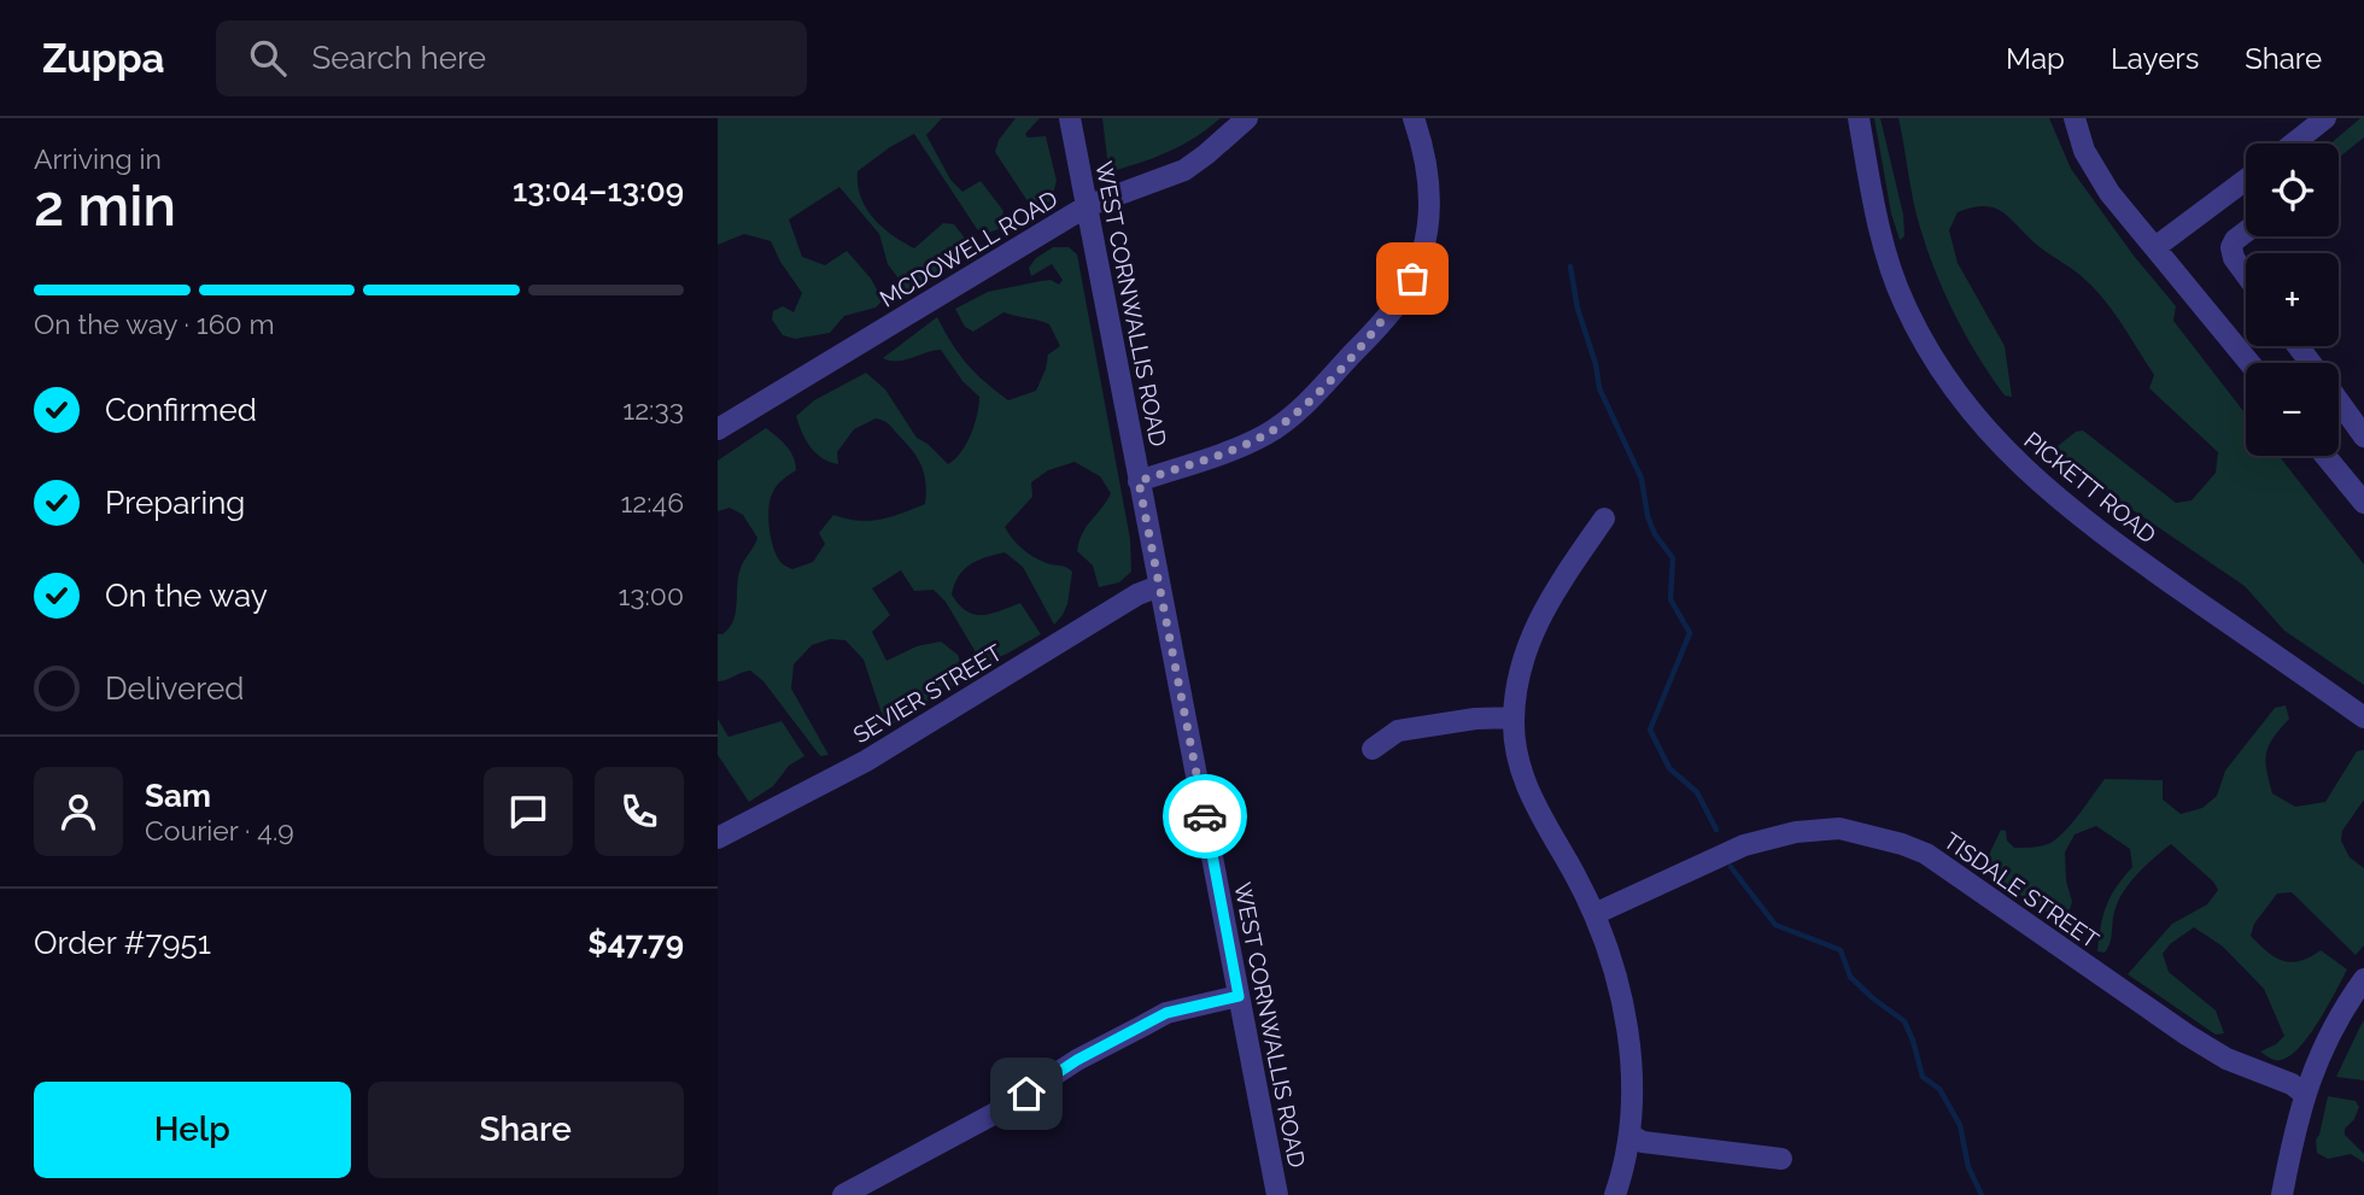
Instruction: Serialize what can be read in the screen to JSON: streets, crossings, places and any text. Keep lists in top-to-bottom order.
{
  "streets": {
    "street": [
      "MCDOWELL ROAD",
      "WEST CORNWALLIS ROAD",
      "PICKETT ROAD",
      "SEVIER STREET",
      "TISDALE STREET"
    ]
  },
  "crossings": [
    ["MCDOWELL ROAD", "WEST CORNWALLIS ROAD"],
    ["WEST CORNWALLIS ROAD", "SEVIER STREET"]
  ],
  "page": {
    "header": "Zuppa",
    "search": "Search here",
    "nav": ["Map", "Layers", "Share"],
    "heading": ["2 min", "Arriving in", "13:04–13:09"],
    "panel": [
      "Sam",
      "Courier · 4.9",
      "Order #7951",
      "$47.79"
    ],
    "map_buttons": ["+", "−"],
    "bar": "On the way · 160 m",
    "list": [
      ["Confirmed", "12:33"],
      ["Preparing", "12:46"],
      ["On the way", "13:00"],
      "Delivered"
    ],
    "buttons": ["Help", "Share"]
  }
}
